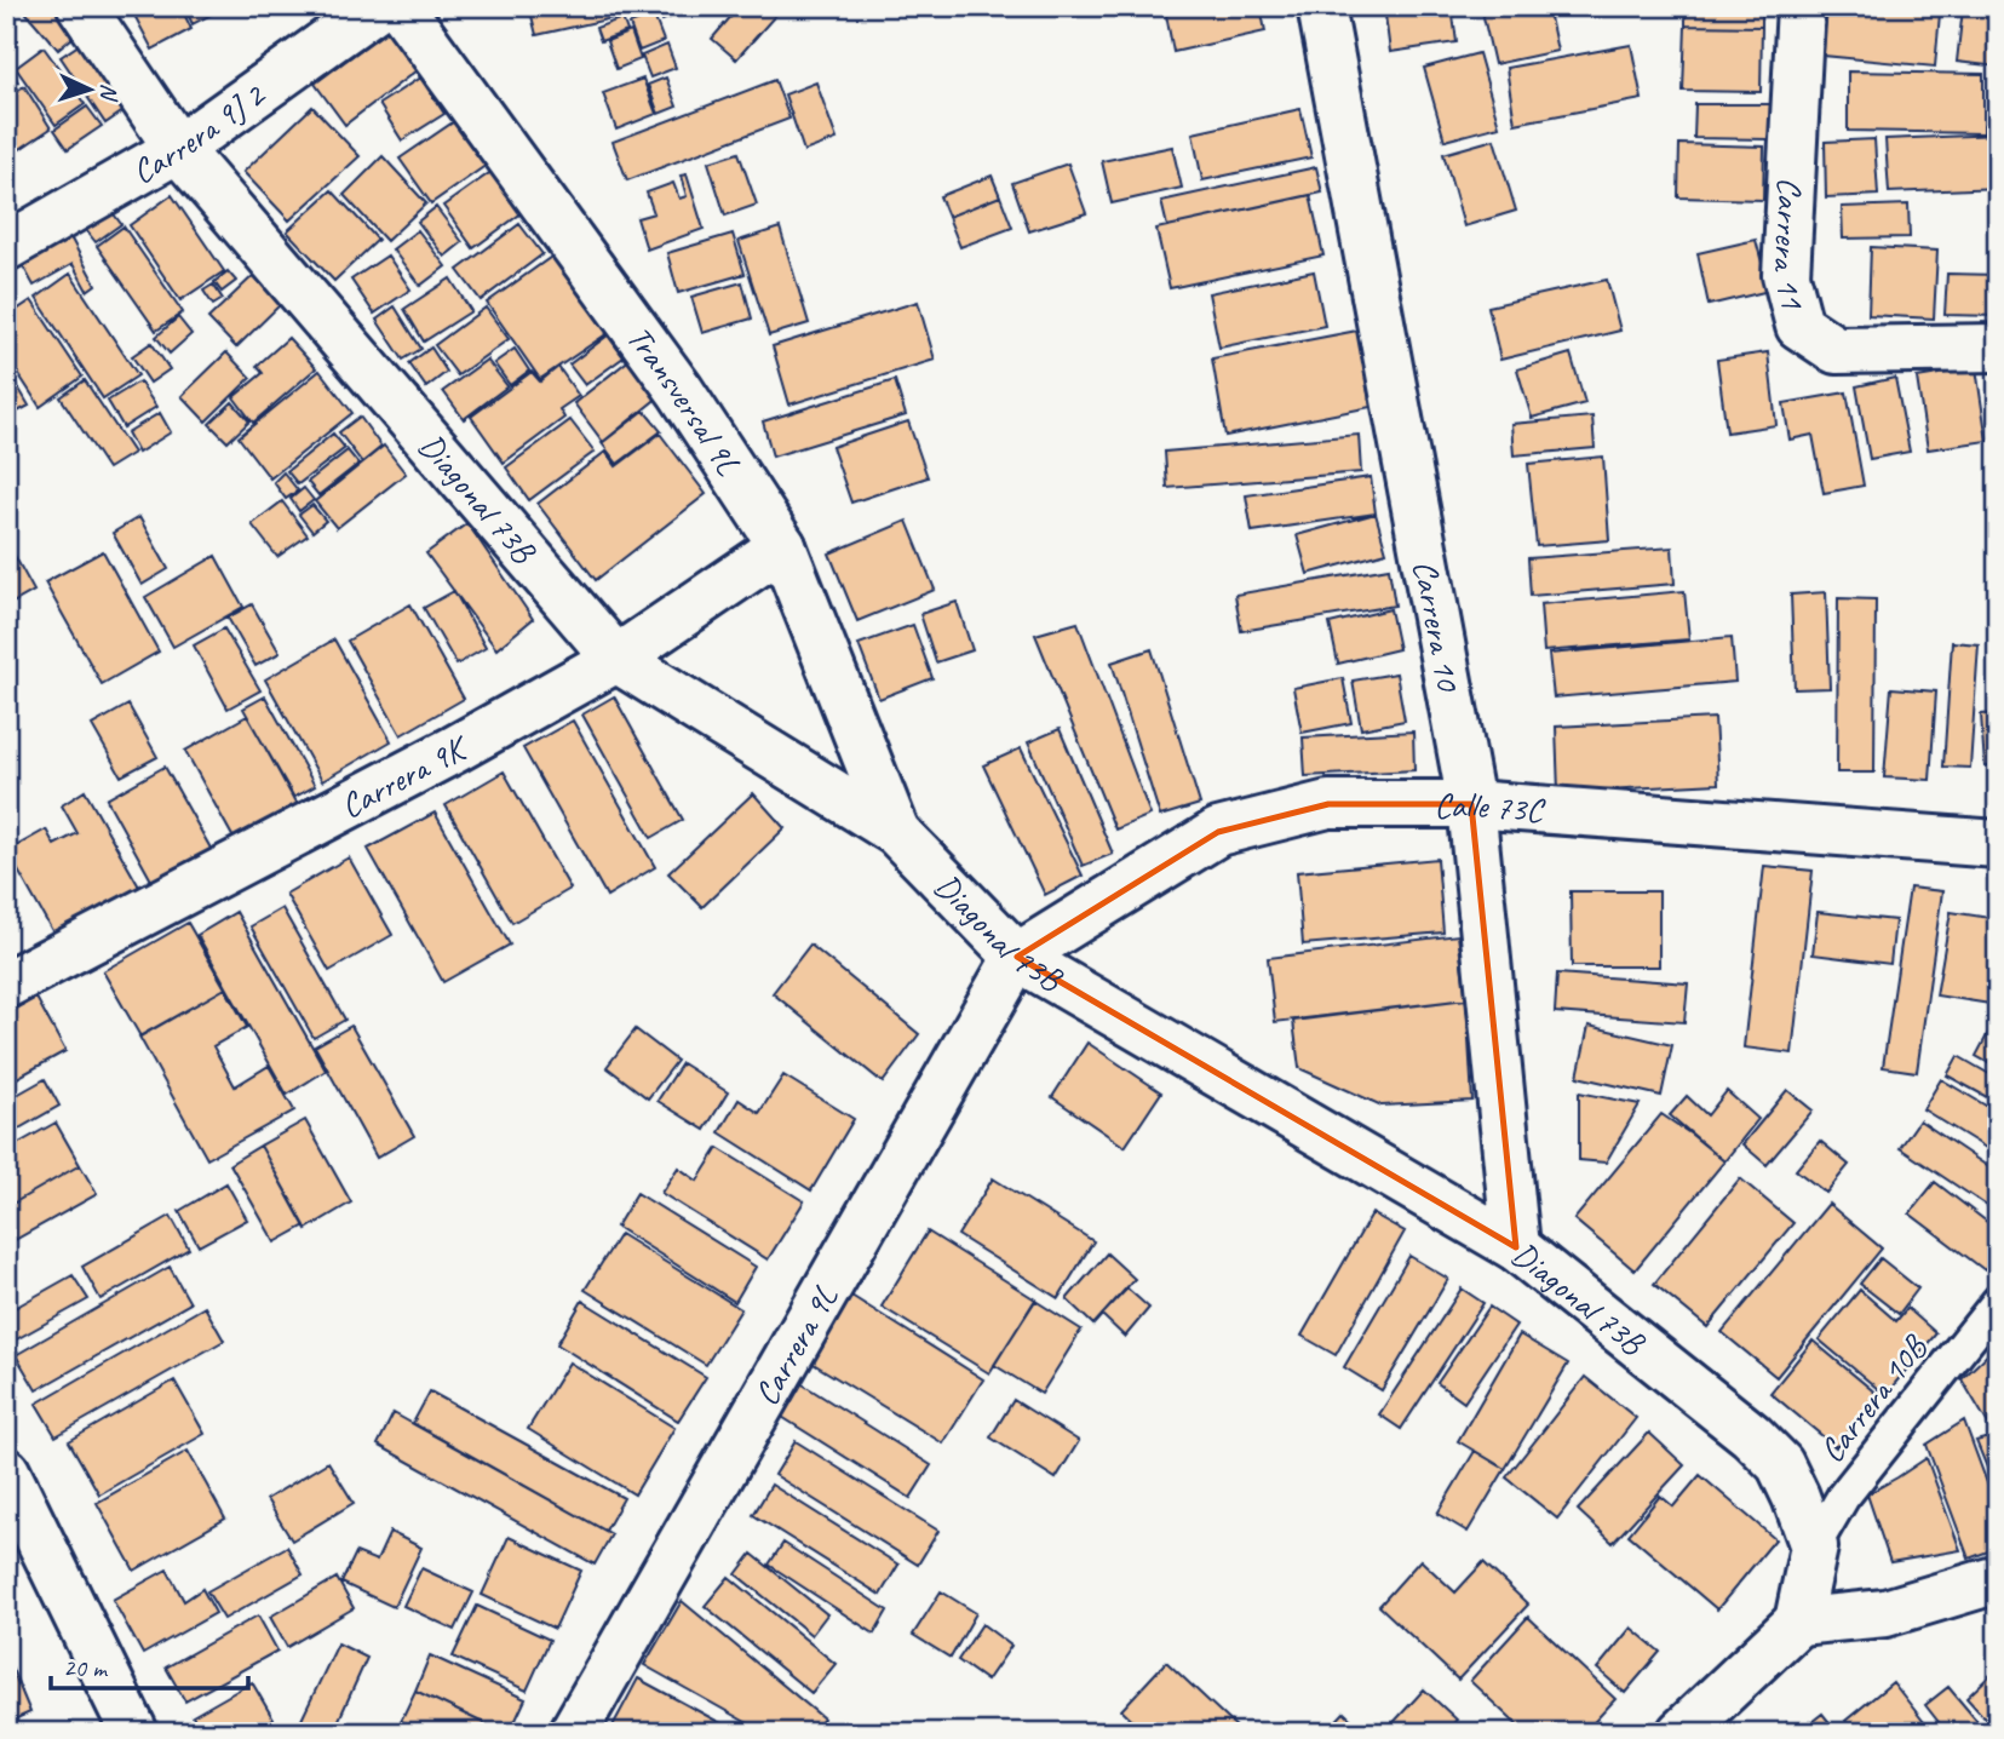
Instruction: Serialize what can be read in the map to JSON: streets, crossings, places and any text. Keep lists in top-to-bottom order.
{
  "streets": {
    "street": [
      "Carrera 9J 2",
      "Carrera 11",
      "Transversal 9L",
      "Diagonal 73B",
      "Carrera 10",
      "Carrera 9K",
      "Calle 73C",
      "Carrera 9L"
    ],
    "lane": ["Carrera 10B"]
  },
  "crossings": [
    ["Carrera 9J 2", "Diagonal 73B"],
    ["Transversal 9L", "Diagonal 73B"],
    ["Transversal 9L", "Carrera 9K"],
    ["Diagonal 73B", "Carrera 10"],
    ["Diagonal 73B", "Carrera 9K"],
    ["Diagonal 73B", "Calle 73C"],
    ["Diagonal 73B", "Carrera 9L"],
    ["Diagonal 73B", "Carrera 10B"],
    ["Carrera 10", "Calle 73C"],
    ["Calle 73C", "Carrera 9L"]
  ],
  "scale_bar": "20 m",
  "north": "right"
}
